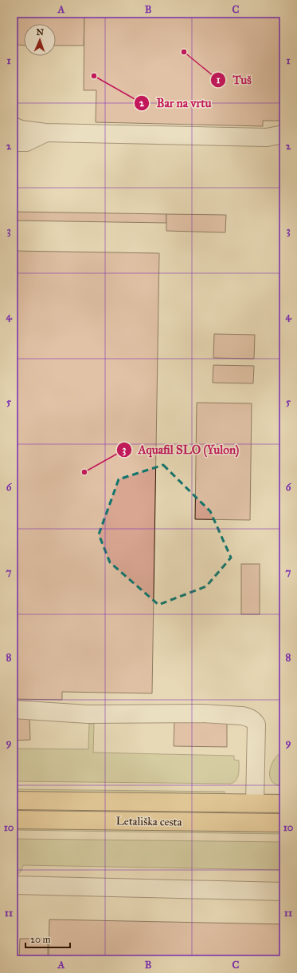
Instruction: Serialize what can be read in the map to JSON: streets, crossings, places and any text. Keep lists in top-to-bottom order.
{
  "streets": {
    "main road": ["Letališka cesta"]
  },
  "places": ["Tuš", "Bar na vrtu", "Aquafil SLO (Yulon)"],
  "scale_bar": "20 m",
  "north": "top",
  "grid": {
    "columns": ["A", "B", "C"],
    "rows": [
      "1",
      "2",
      "3",
      "4",
      "5",
      "6",
      "7",
      "8",
      "9",
      "10",
      "11"
    ]
  }
}
